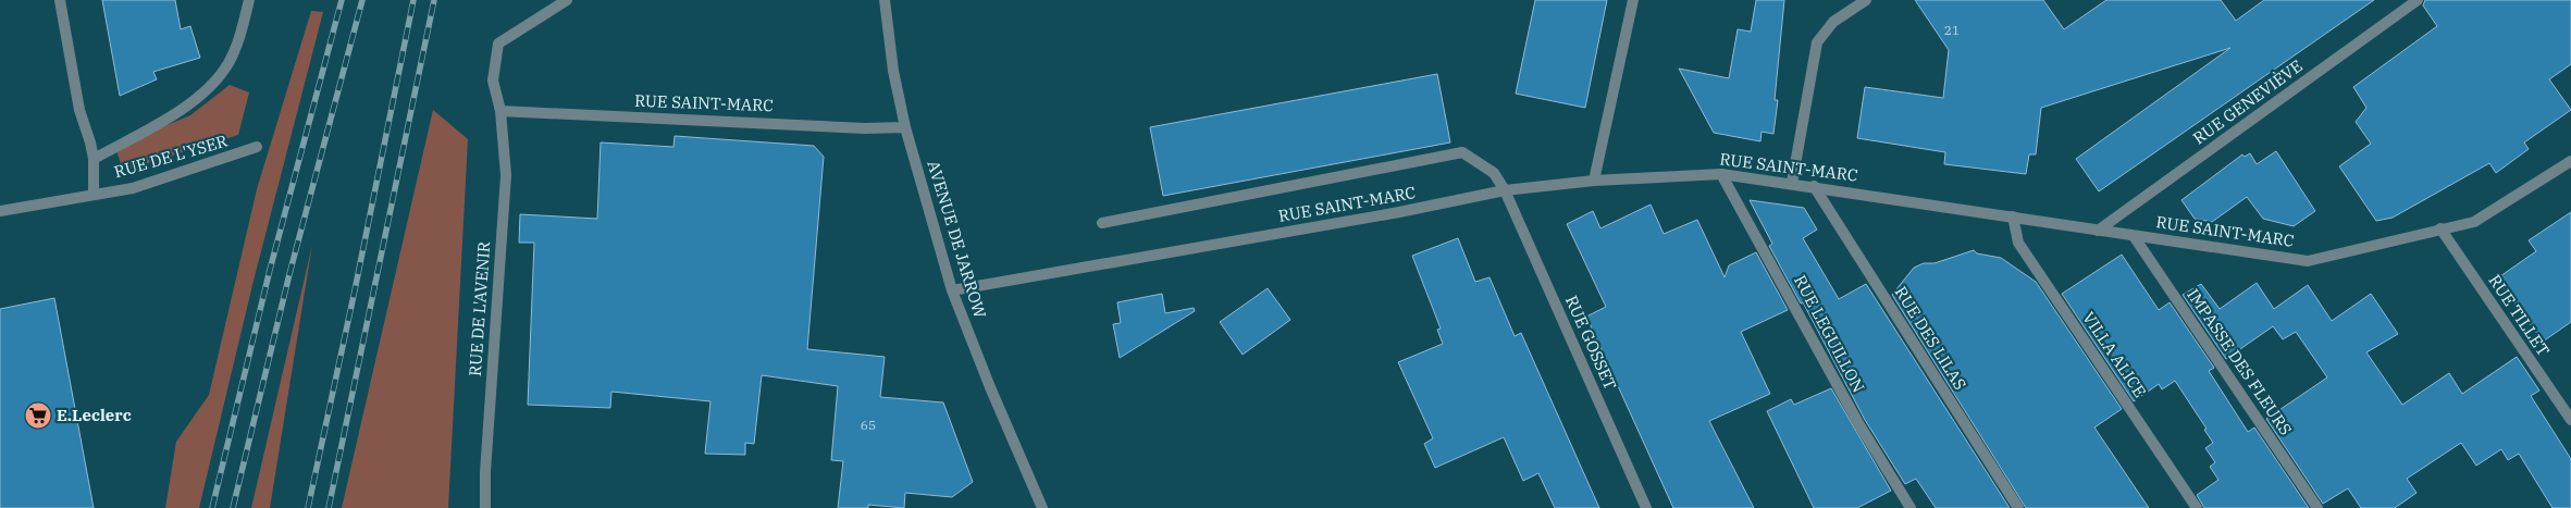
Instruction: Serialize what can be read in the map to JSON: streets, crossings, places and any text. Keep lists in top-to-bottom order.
{
  "streets": {
    "street": [
      "RUE GENEVIÈVE",
      "RUE SAINT-MARC",
      "RUE DE L'YSER",
      "AVENUE DE JARROW",
      "RUE DE L'AVENIR",
      "RUE TILLET",
      "RUE LEGUILLON",
      "RUE DES LILAS",
      "RUE GOSSET",
      "VILLA ALICE",
      "IMPASSE DES FLEURS"
    ]
  },
  "crossings": [
    ["RUE GENEVIÈVE", "RUE SAINT-MARC"],
    ["RUE SAINT-MARC", "AVENUE DE JARROW"],
    ["RUE SAINT-MARC", "RUE DE L'AVENIR"],
    ["RUE SAINT-MARC", "RUE TILLET"],
    ["RUE SAINT-MARC", "RUE LEGUILLON"],
    ["RUE SAINT-MARC", "RUE DES LILAS"],
    ["RUE SAINT-MARC", "RUE GOSSET"],
    ["RUE SAINT-MARC", "VILLA ALICE"],
    ["RUE SAINT-MARC", "IMPASSE DES FLEURS"]
  ],
  "places": {
    "supermarket": ["E.Leclerc"]
  },
  "house_numbers": ["21", "65"]
}
